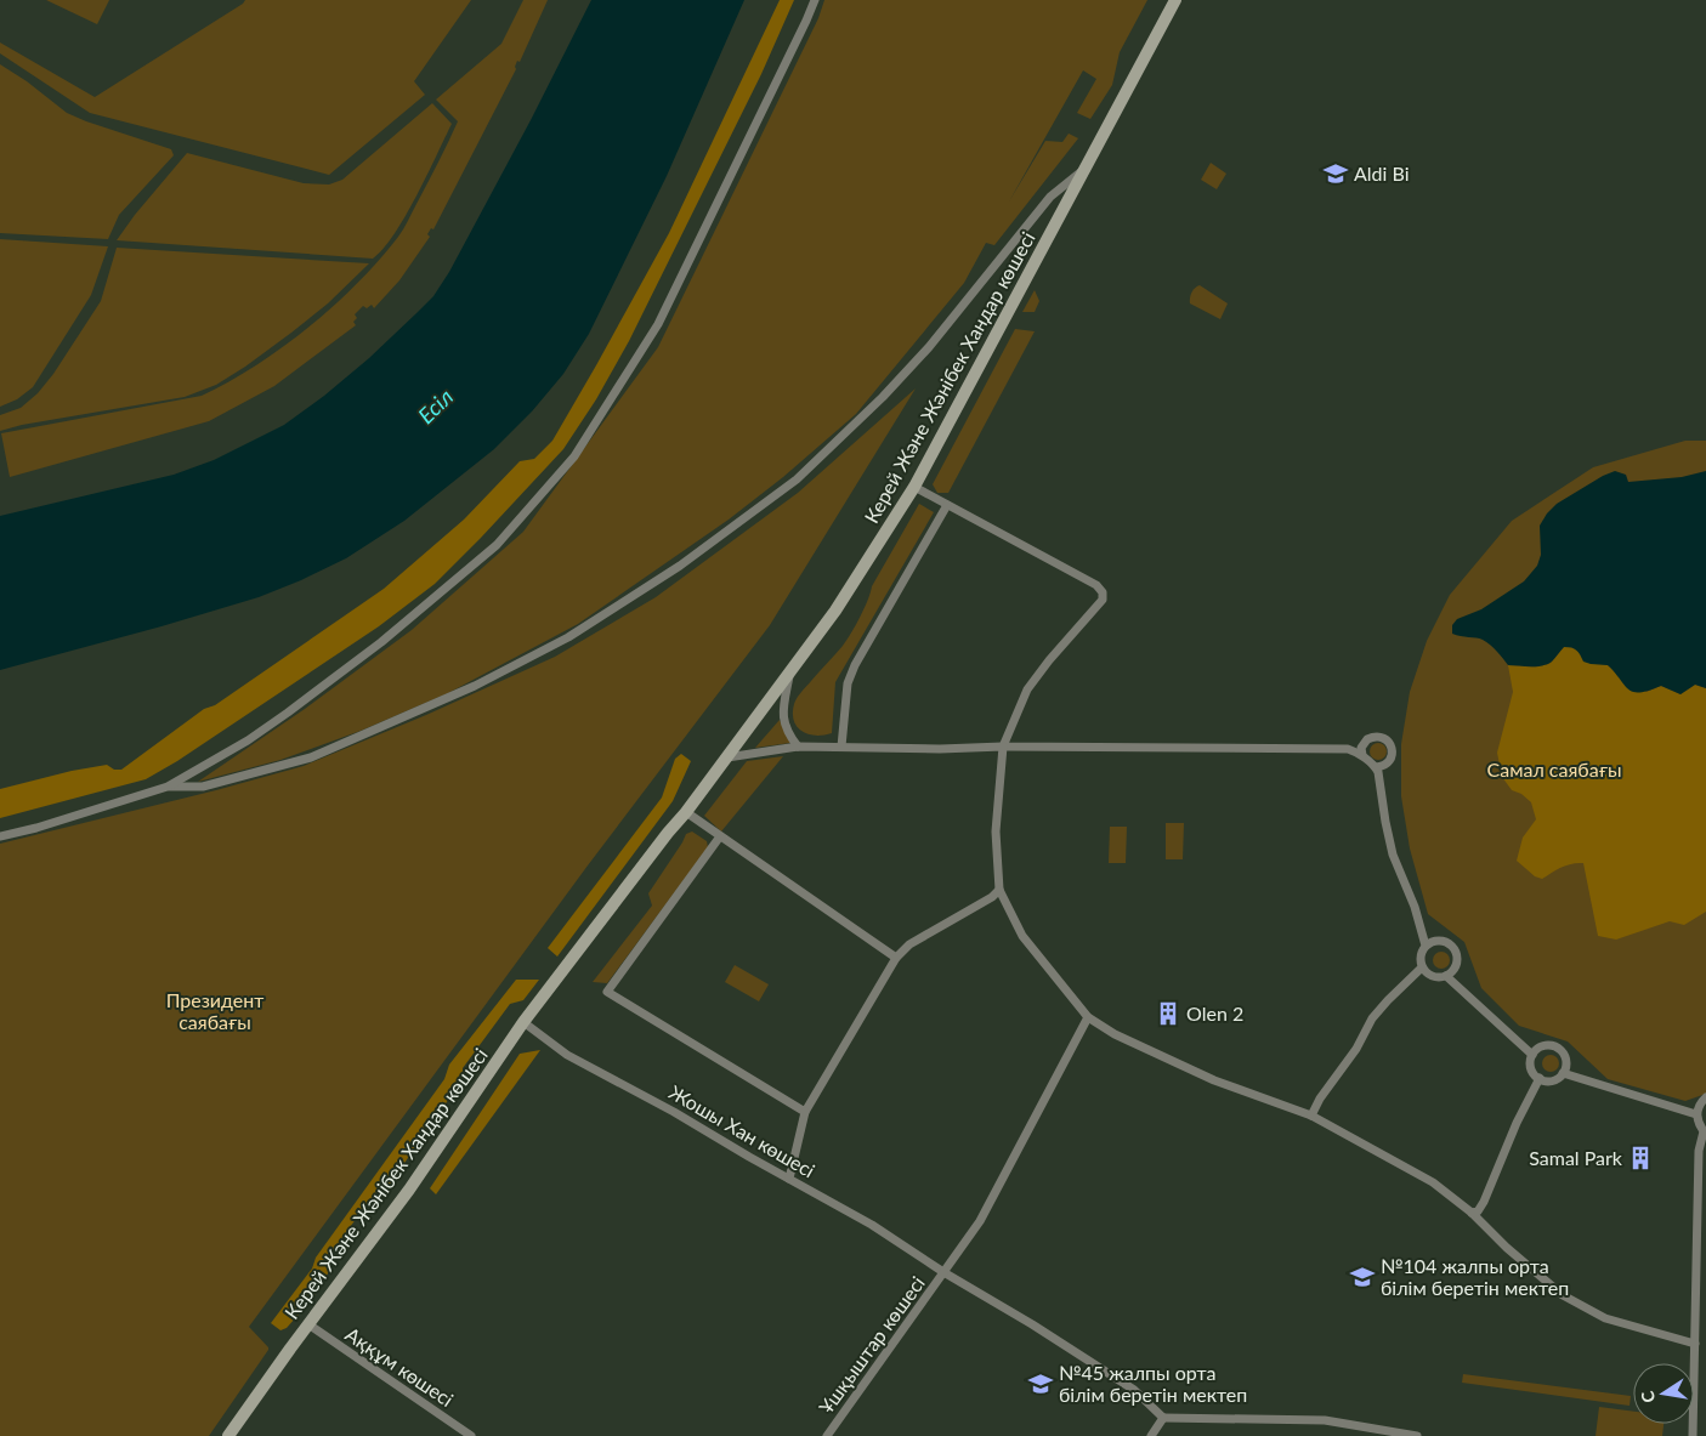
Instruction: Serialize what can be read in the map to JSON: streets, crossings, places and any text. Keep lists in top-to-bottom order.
{
  "streets": {
    "main road": ["Керей Және Жәнібек Хандар көшесі"],
    "street": ["Жошы Хан көшесі", "Ұшқыштар көшесі", "Аққұм көшесі"]
  },
  "crossings": [
    ["Керей Және Жәнібек Хандар көшесі", "Жошы Хан көшесі"],
    ["Керей Және Жәнібек Хандар көшесі", "Аққұм көшесі"],
    ["Жошы Хан көшесі", "Ұшқыштар көшесі"]
  ],
  "water": ["Есіл"],
  "parks": ["Самал саябағы", "Президент саябағы"],
  "places": {
    "school or university": ["Aldi Bi", "№104 жалпы орта білім беретін мектеп", "№45 жалпы орта білім беретін мектеп"],
    "building": ["Olen 2", "Samal Park"]
  },
  "north": "left"
}
